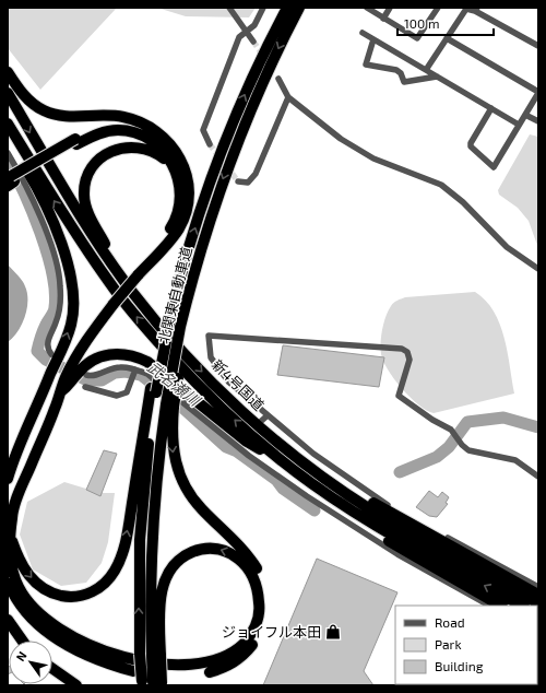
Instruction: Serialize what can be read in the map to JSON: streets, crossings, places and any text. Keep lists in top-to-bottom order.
{
  "streets": {
    "highway": ["北関東自動車道", "新4号国道"]
  },
  "water": ["武名瀬川"],
  "places": {
    "shop": ["ジョイフル本田"]
  },
  "legend": ["Road", "Park", "Building"],
  "scale_bar": "100 m",
  "north": "top left"
}
